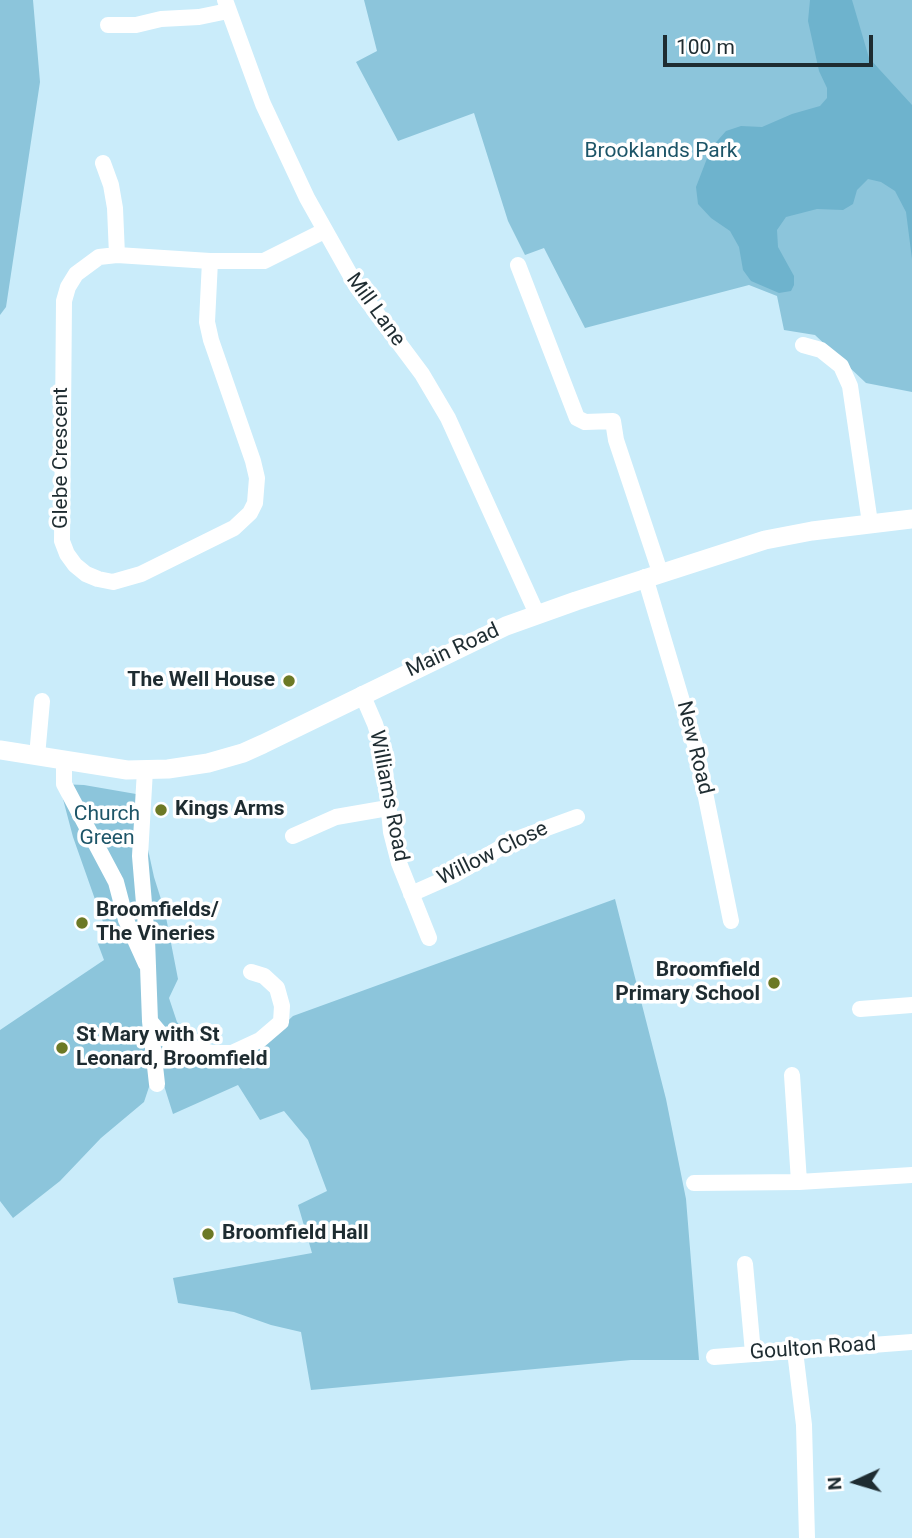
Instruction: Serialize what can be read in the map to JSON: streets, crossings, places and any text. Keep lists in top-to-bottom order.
{
  "streets": {
    "main road": ["Main Road"],
    "street": [
      "Mill Lane",
      "Glebe Crescent",
      "New Road",
      "Williams Road",
      "Willow Close",
      "Goulton Road"
    ]
  },
  "crossings": [
    ["Mill Lane", "Glebe Crescent"],
    ["Mill Lane", "Main Road"],
    ["Main Road", "New Road"],
    ["Main Road", "Williams Road"],
    ["Williams Road", "Willow Close"]
  ],
  "parks": ["Brooklands Park", "Church Green"],
  "places": [
    "The Well House",
    "Kings Arms",
    "Broomfields/ The Vineries",
    "Broomfield Primary School",
    "St Mary with St Leonard, Broomfield",
    "Broomfield Hall"
  ],
  "scale_bar": "100 m",
  "north": "left"
}
